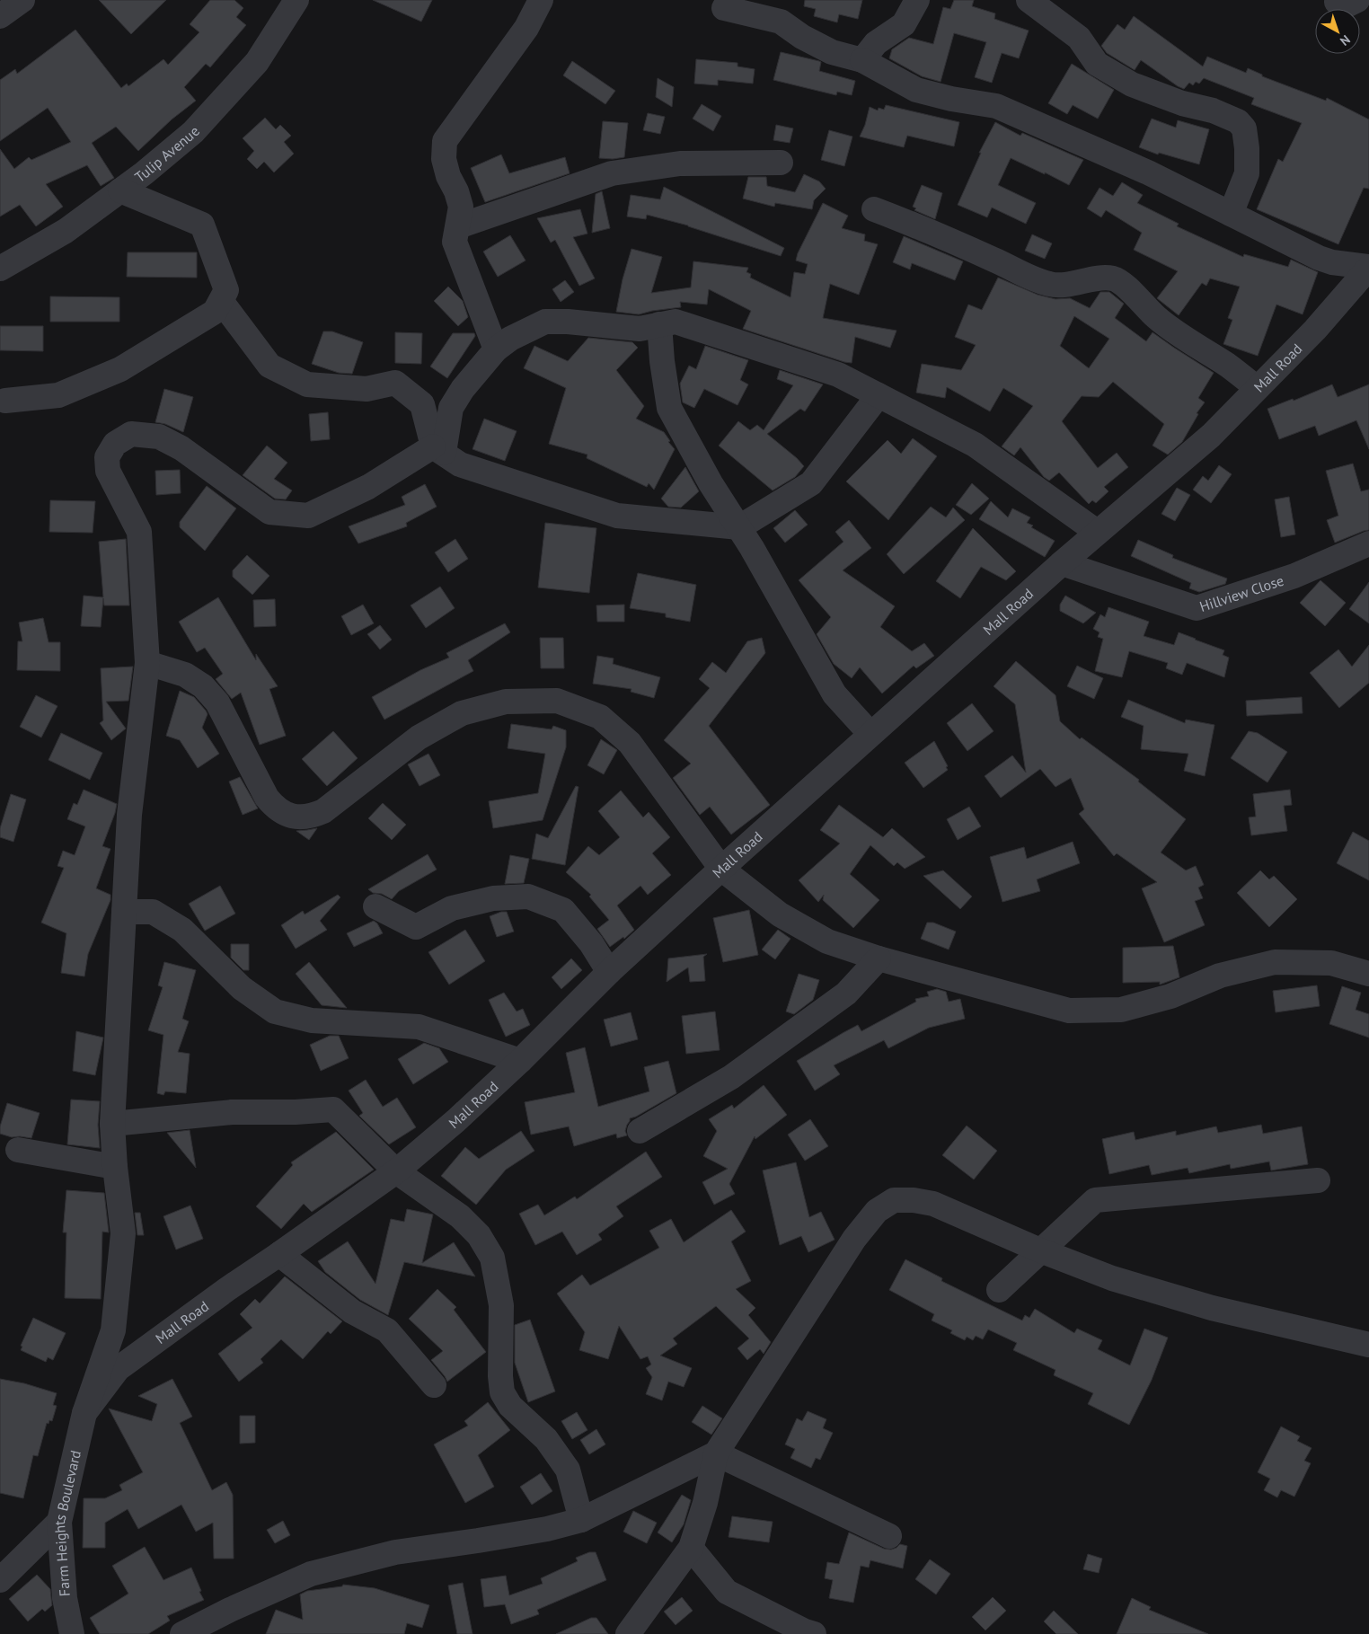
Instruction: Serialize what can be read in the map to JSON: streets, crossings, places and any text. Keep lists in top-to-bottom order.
{
  "streets": {
    "street": [
      "Tulip Avenue",
      "Mall Road",
      "Hillview Close",
      "Farm Heights Boulevard"
    ]
  },
  "crossings": [
    ["Mall Road", "Hillview Close"],
    ["Mall Road", "Farm Heights Boulevard"]
  ],
  "north": "bottom right"
}
